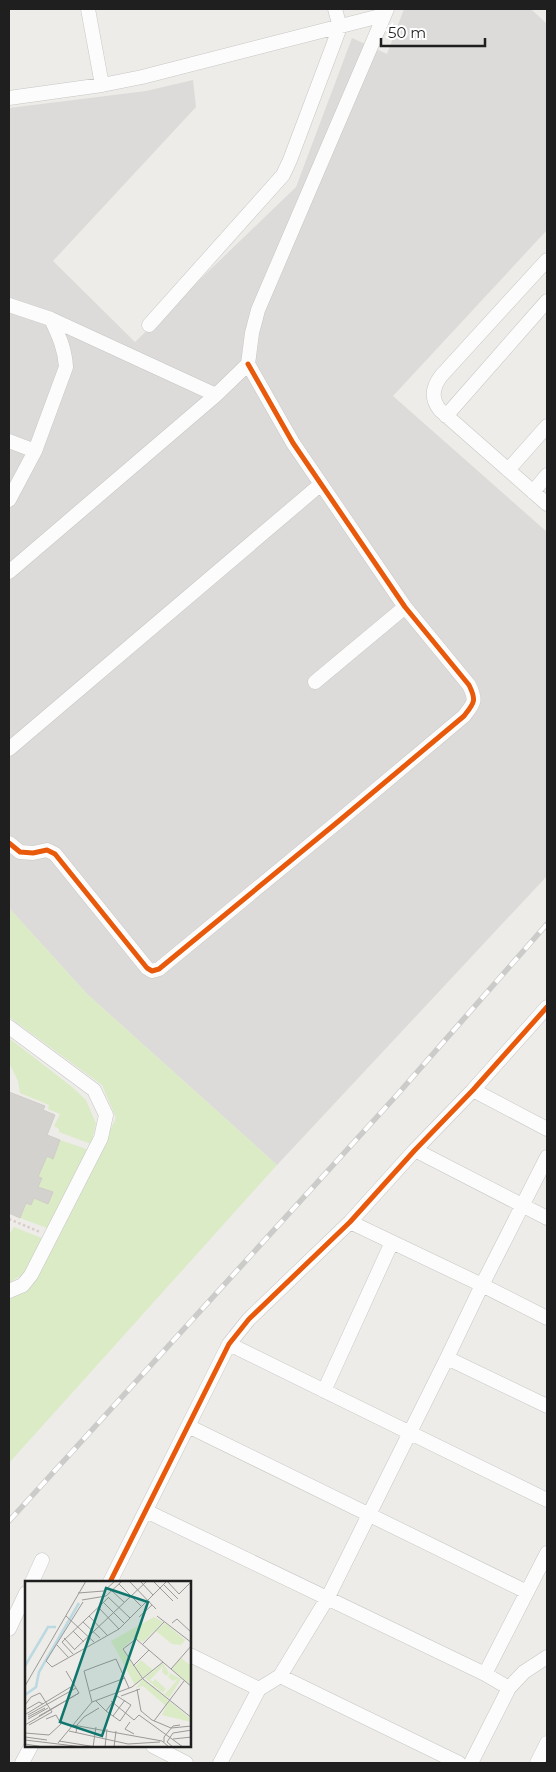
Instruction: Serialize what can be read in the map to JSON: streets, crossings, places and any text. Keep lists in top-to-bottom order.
{
  "scale_bar": "50 m"
}
